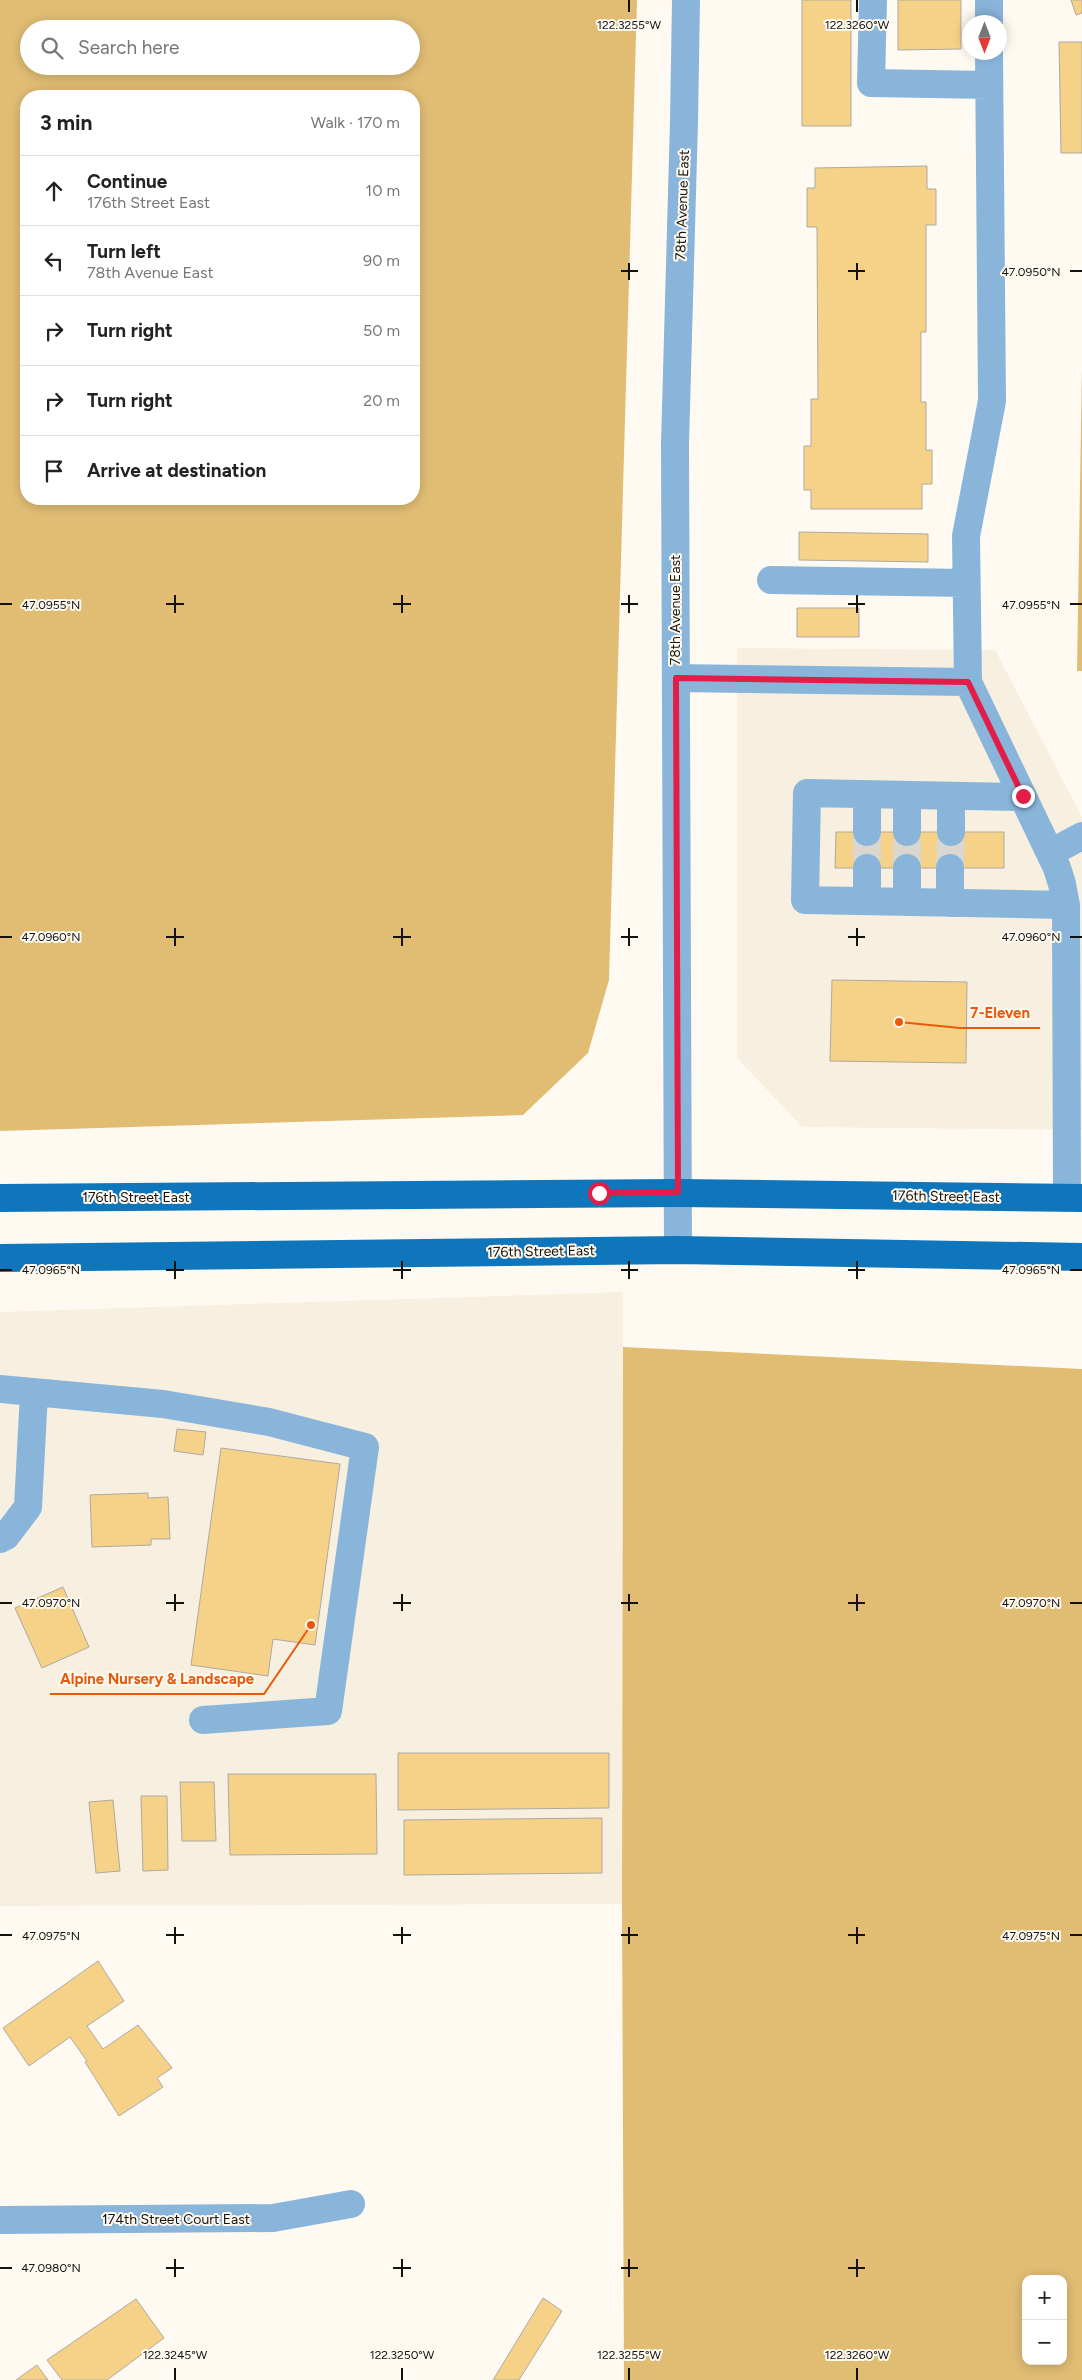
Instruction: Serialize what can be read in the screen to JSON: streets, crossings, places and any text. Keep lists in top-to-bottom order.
{
  "streets": {
    "main road": ["176th Street East"],
    "street": ["78th Avenue East", "174th Street Court East"]
  },
  "crossings": [
    ["78th Avenue East", "176th Street East"]
  ],
  "places": ["7-Eleven", "Alpine Nursery & Landscape"],
  "north": "bottom",
  "page": {
    "search": "Search here",
    "heading": ["3 min", "Walk · 170 m"],
    "list": [
      ["Continue", "176th Street East", "10 m"],
      ["Turn left", "78th Avenue East", "90 m"],
      ["Turn right", "50 m"],
      ["Turn right", "20 m"],
      "Arrive at destination"
    ],
    "map_buttons": ["+", "−"]
  },
  "coordinates": [
    "122.3255°W",
    "122.3260°W",
    "47.0950°N",
    "47.0955°N",
    "47.0960°N",
    "47.0965°N",
    "47.0970°N",
    "47.0975°N",
    "47.0980°N",
    "122.3245°W",
    "122.3250°W"
  ]
}
